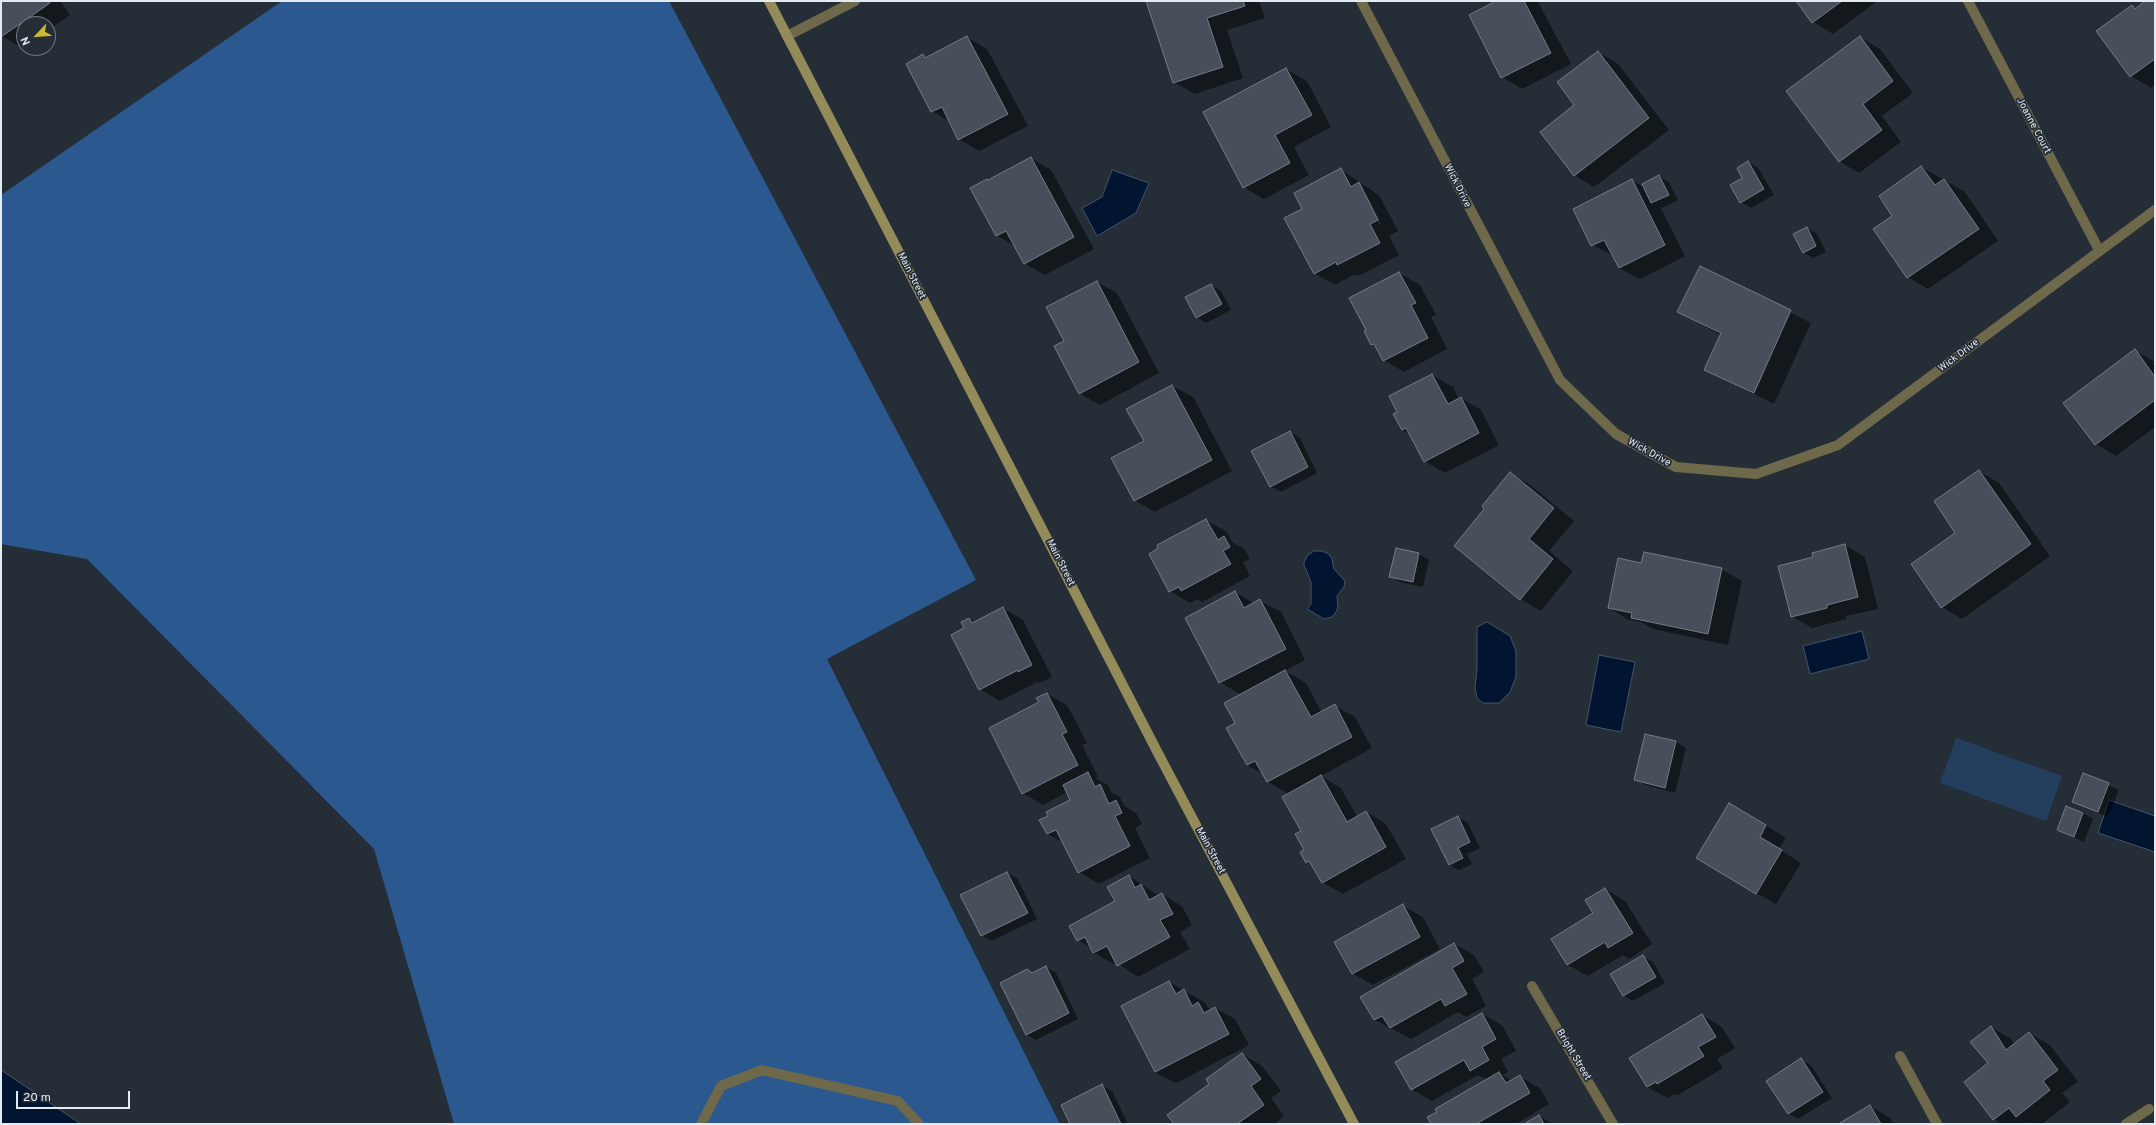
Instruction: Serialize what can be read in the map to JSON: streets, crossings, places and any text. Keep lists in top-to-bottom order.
{
  "streets": {
    "main road": ["Main Street"],
    "street": ["Joanne Court", "Wick Drive", "Bright Street"]
  },
  "crossings": [
    ["Joanne Court", "Wick Drive"]
  ],
  "scale_bar": "20 m",
  "north": "bottom left"
}
